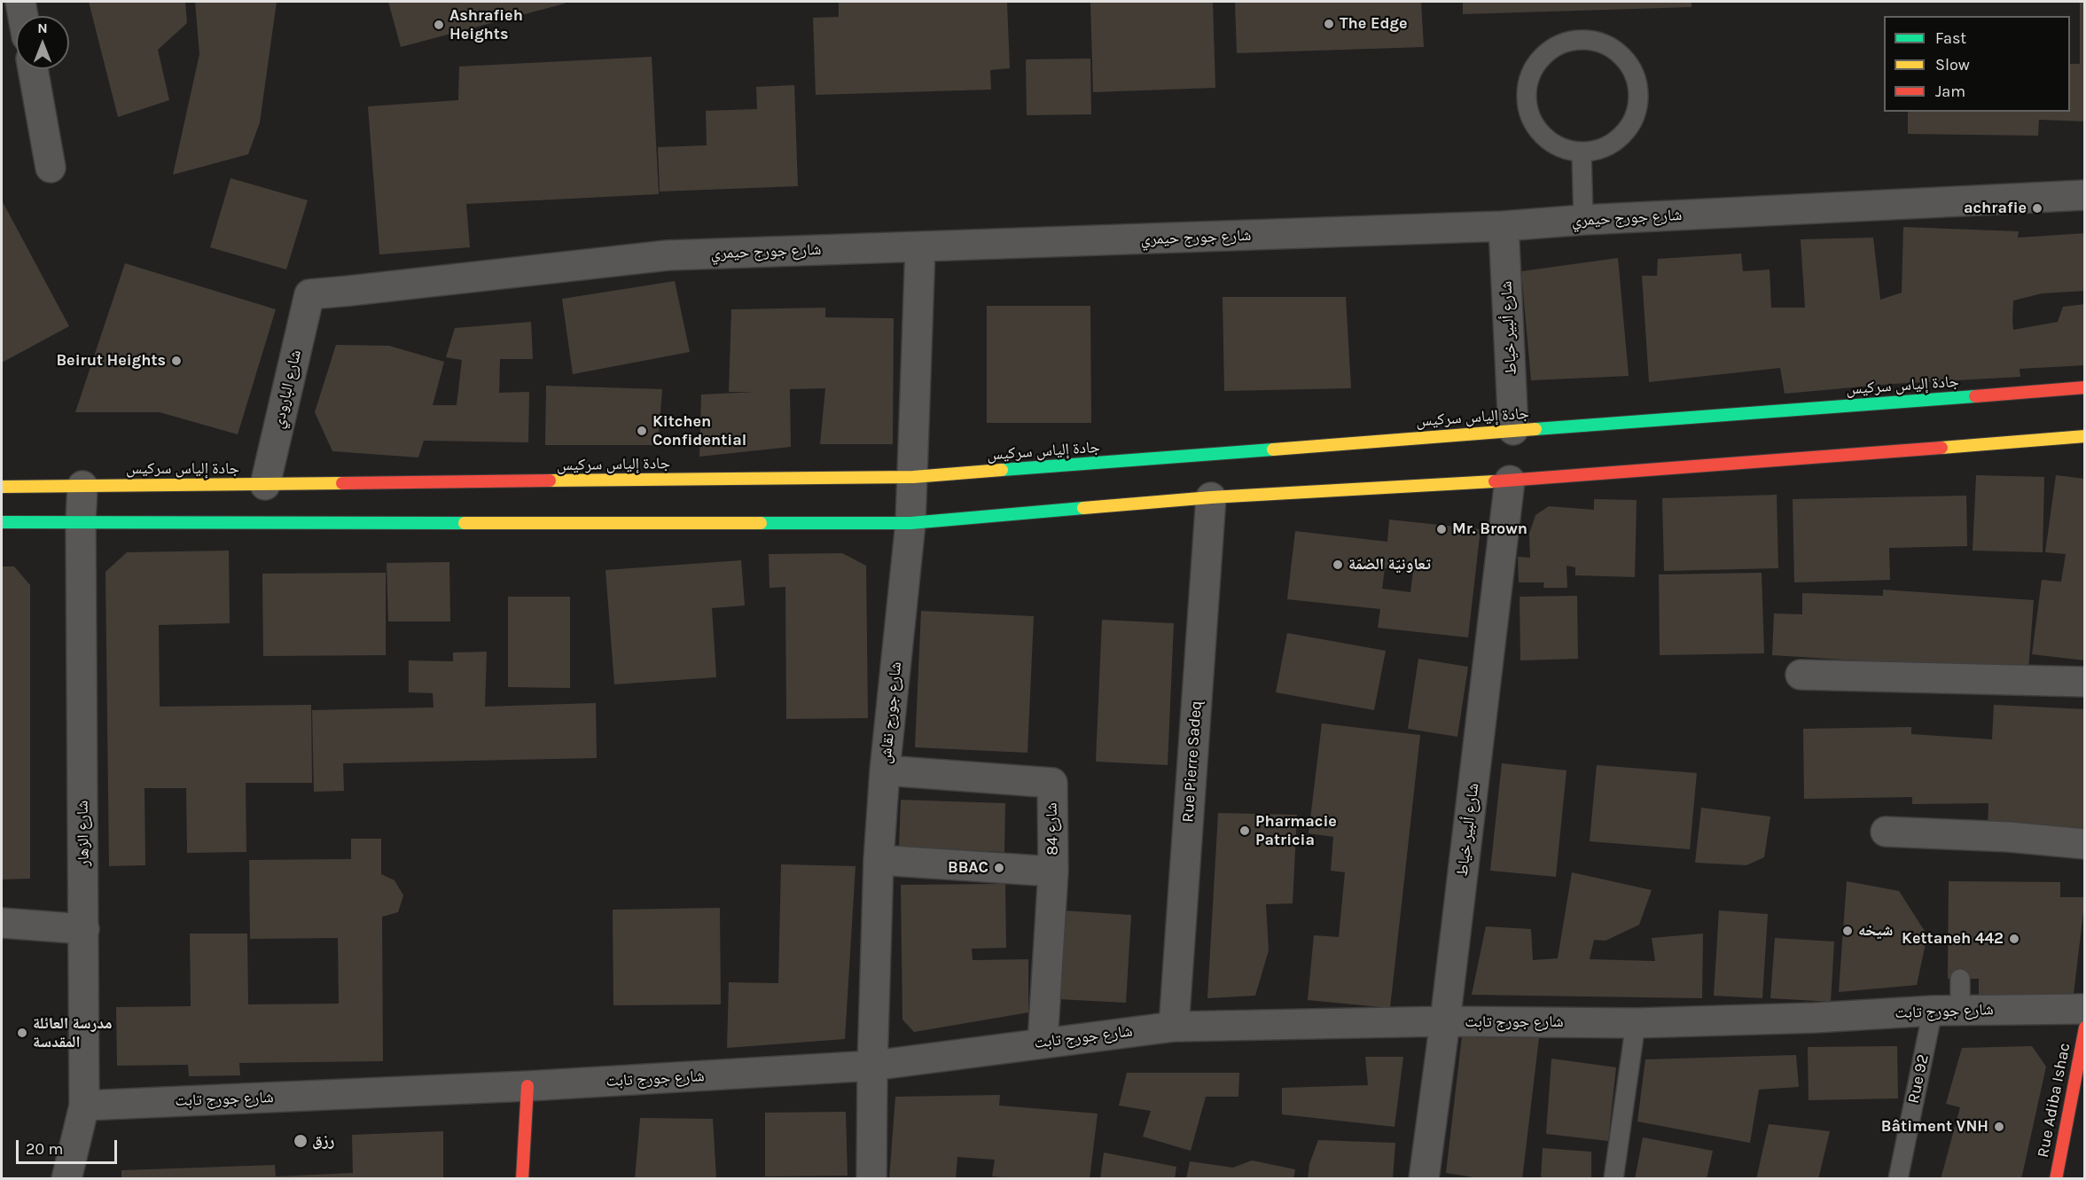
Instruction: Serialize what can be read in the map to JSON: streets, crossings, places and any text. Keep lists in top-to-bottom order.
{
  "streets": {
    "main road": ["جادة إلياس سركيس", "Rue Adiba Ishac"],
    "street": [
      "شارع جورج حيمري",
      "شارع ألبير خياط",
      "شارع البارودي",
      "شارع جورج نقاش",
      "Rue Pierre Sadeq",
      "شارع 84",
      "شارع الزهار",
      "شارع جورج تابت"
    ],
    "lane": ["Rue 92"]
  },
  "crossings": [
    ["شارع جورج حيمري", "شارع ألبير خياط"],
    ["شارع جورج حيمري", "شارع البارودي"],
    ["شارع جورج حيمري", "شارع جورج نقاش"],
    ["شارع ألبير خياط", "جادة إلياس سركيس"],
    ["شارع ألبير خياط", "شارع جورج تابت"],
    ["جادة إلياس سركيس", "شارع البارودي"],
    ["جادة إلياس سركيس", "شارع جورج نقاش"],
    ["جادة إلياس سركيس", "شارع الزهار"],
    ["شارع جورج نقاش", "شارع 84"],
    ["شارع جورج نقاش", "شارع جورج تابت"],
    ["Rue Pierre Sadeq", "شارع جورج تابت"],
    ["شارع 84", "شارع جورج تابت"],
    ["شارع الزهار", "شارع جورج تابت"],
    ["شارع جورج تابت", "Rue 92"]
  ],
  "places": [
    "The Edge",
    "Ashrafieh Heights",
    "achrafie",
    "Beirut Heights",
    "Kitchen Confidential",
    "Mr. Brown",
    "تعاونيّة الضمّة",
    "Pharmacie Patricia",
    "BBAC",
    "شيخه",
    "Kettaneh 442",
    "مدرسة العائلة المقدسة",
    "Bâtiment VNH",
    "رزق"
  ],
  "legend": ["Fast", "Slow", "Jam"],
  "scale_bar": "20 m",
  "north": "top"
}
